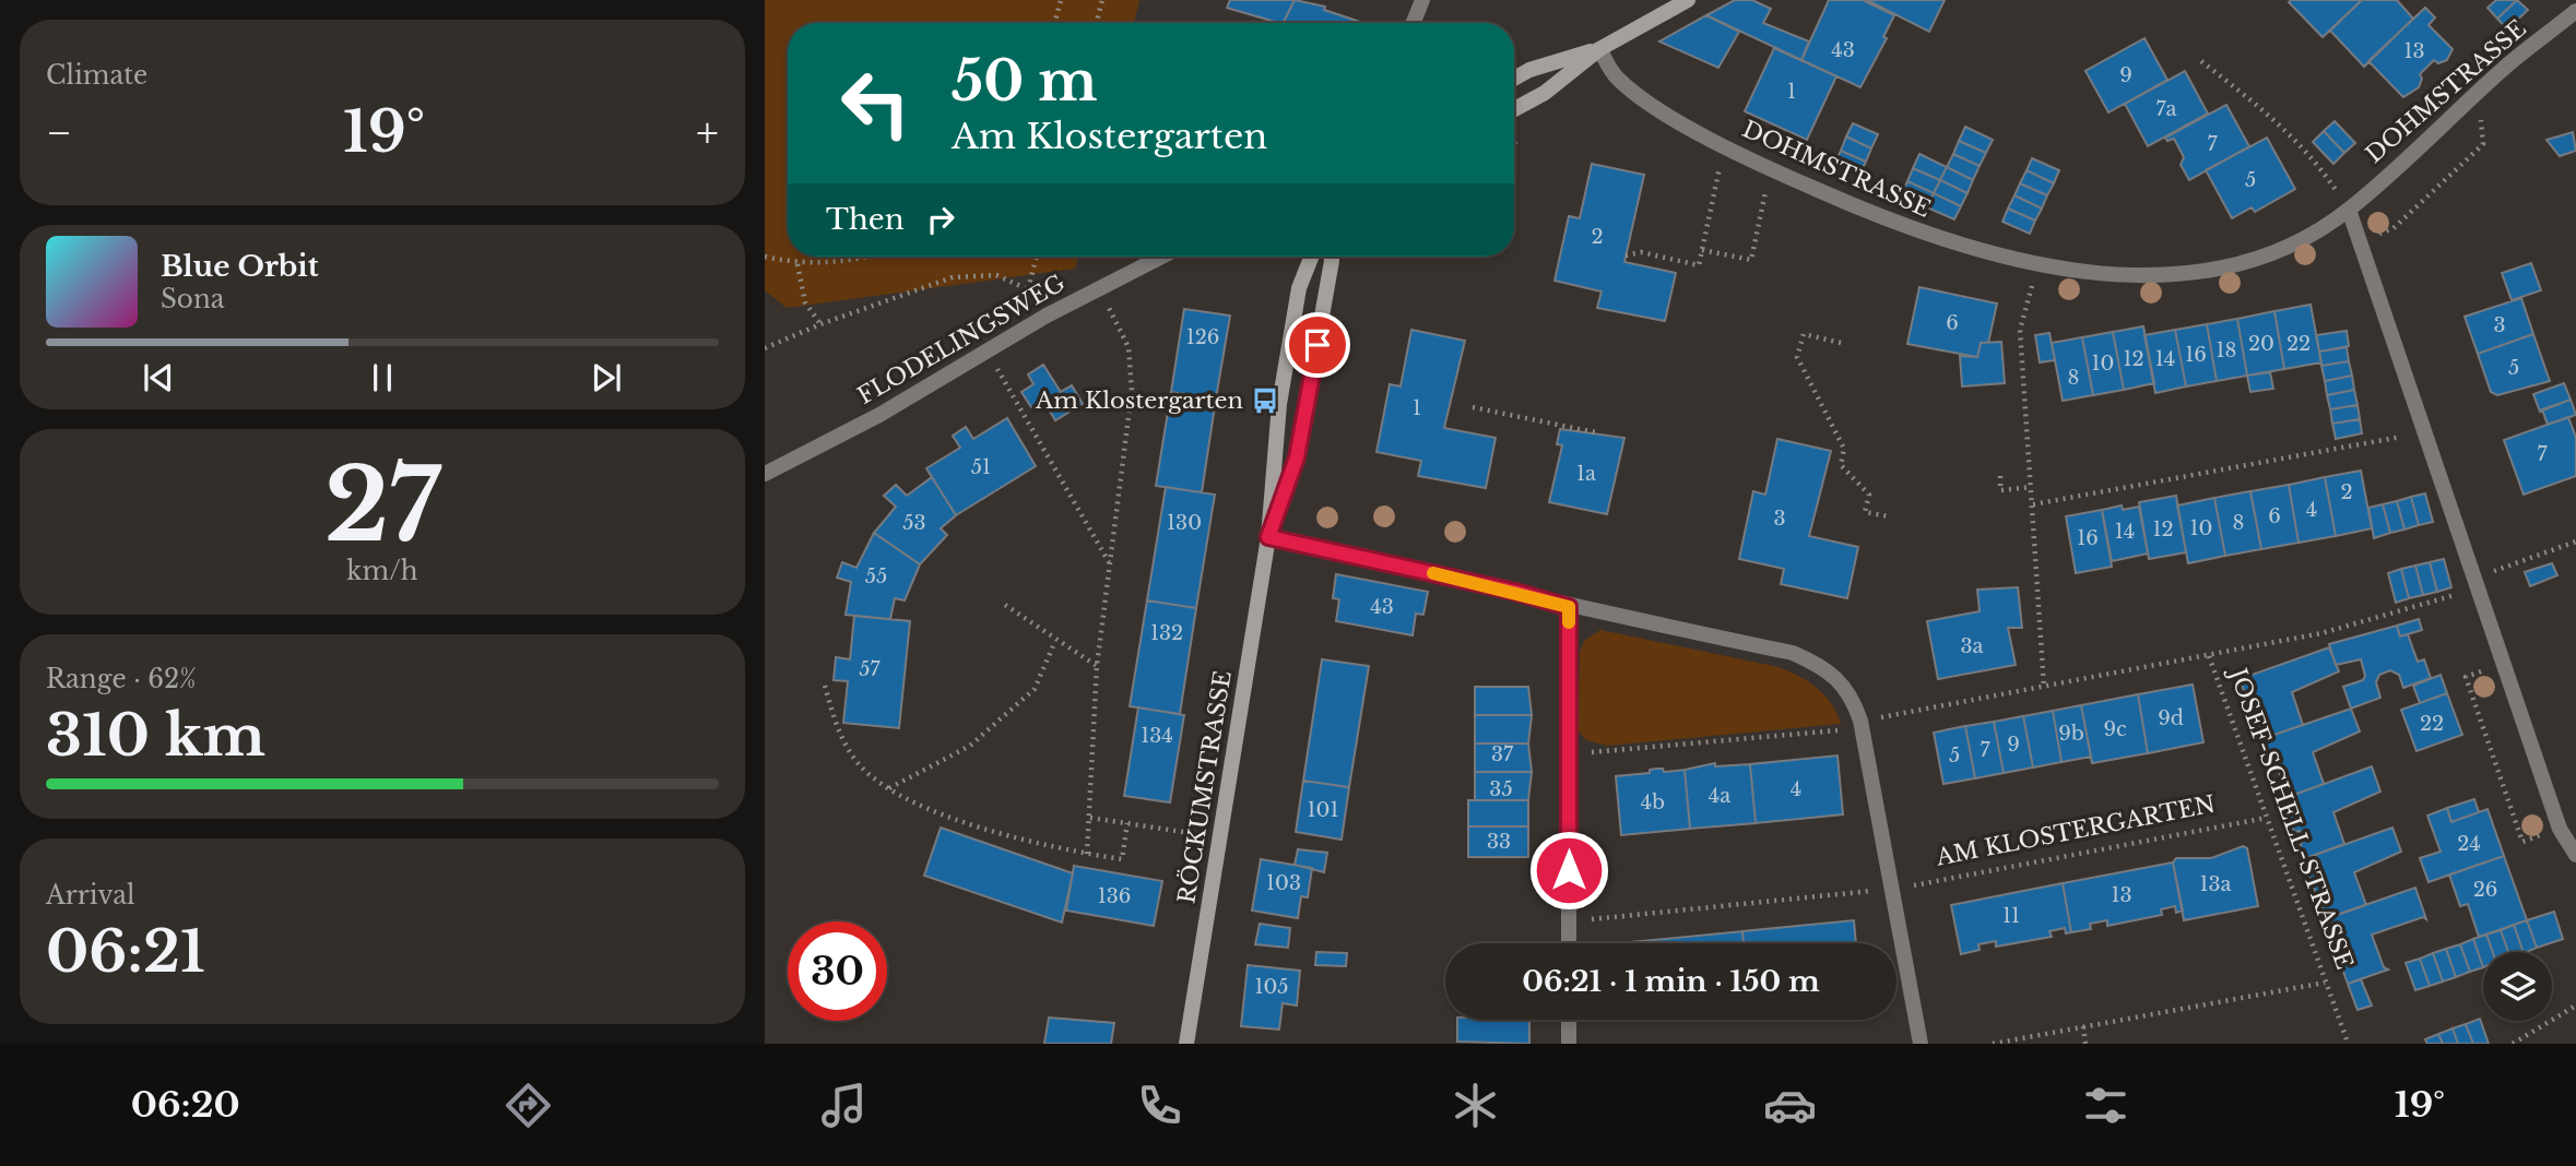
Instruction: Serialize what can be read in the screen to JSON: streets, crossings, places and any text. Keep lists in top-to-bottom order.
{
  "streets": {
    "street": ["DOHMSTRASSE", "FLODELINGSWEG", "RÖCKUMSTRASSE"],
    "path": ["JOSEF-SCHELL-STRASSE", "AM KLOSTERGARTEN"]
  },
  "crossings": [
    ["JOSEF-SCHELL-STRASSE", "AM KLOSTERGARTEN"]
  ],
  "places": {
    "bus stop": ["Am Klostergarten"]
  },
  "house_numbers": [
    "43",
    "13",
    "9",
    "1",
    "7a",
    "7",
    "5",
    "2",
    "6",
    "3",
    "126",
    "20",
    "22",
    "18",
    "16",
    "12",
    "14",
    "10",
    "5",
    "8",
    "1",
    "7",
    "51",
    "1a",
    "2",
    "4",
    "6",
    "3",
    "53",
    "130",
    "8",
    "10",
    "12",
    "14",
    "16",
    "55",
    "43",
    "132",
    "3a",
    "57",
    "9d",
    "22",
    "9c",
    "9b",
    "134",
    "9",
    "7",
    "37",
    "5",
    "35",
    "4",
    "4a",
    "4b",
    "101",
    "33",
    "24",
    "103",
    "13a",
    "26",
    "13",
    "136",
    "11",
    "105"
  ],
  "page": {
    "tile": [
      "Climate",
      ["27", "km/h"],
      ["Range · 62%", "310 km"],
      ["Arrival", "06:21"]
    ],
    "turn": ["50 m", "Am Klostergarten"],
    "heat": ["−", "19°", "+"],
    "then": "Then",
    "song": ["Blue Orbit", "Sona"],
    "limit": "30",
    "trip": "06:21 · 1 min · 150 m",
    "tabs": ["06:20", "19°"]
  }
}
